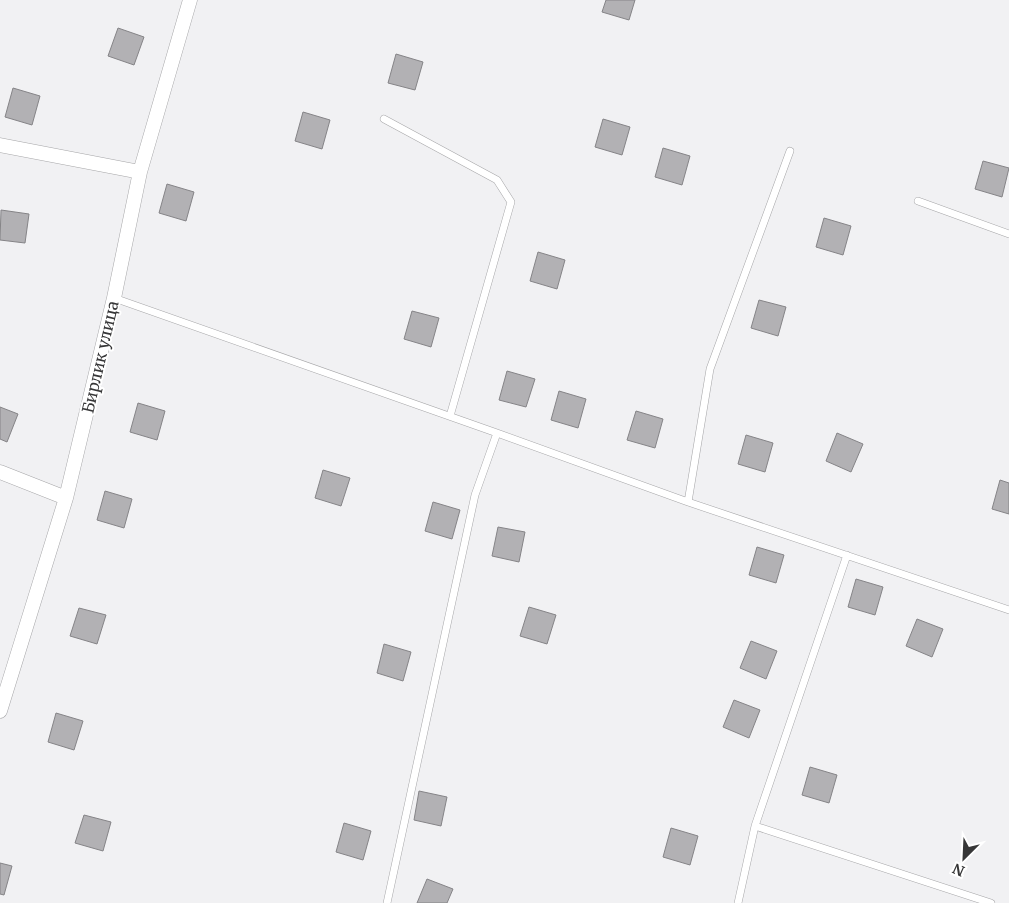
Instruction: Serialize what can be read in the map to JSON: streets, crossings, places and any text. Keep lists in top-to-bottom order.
{
  "streets": {
    "street": ["Бирлик улица"]
  },
  "north": "bottom left"
}
